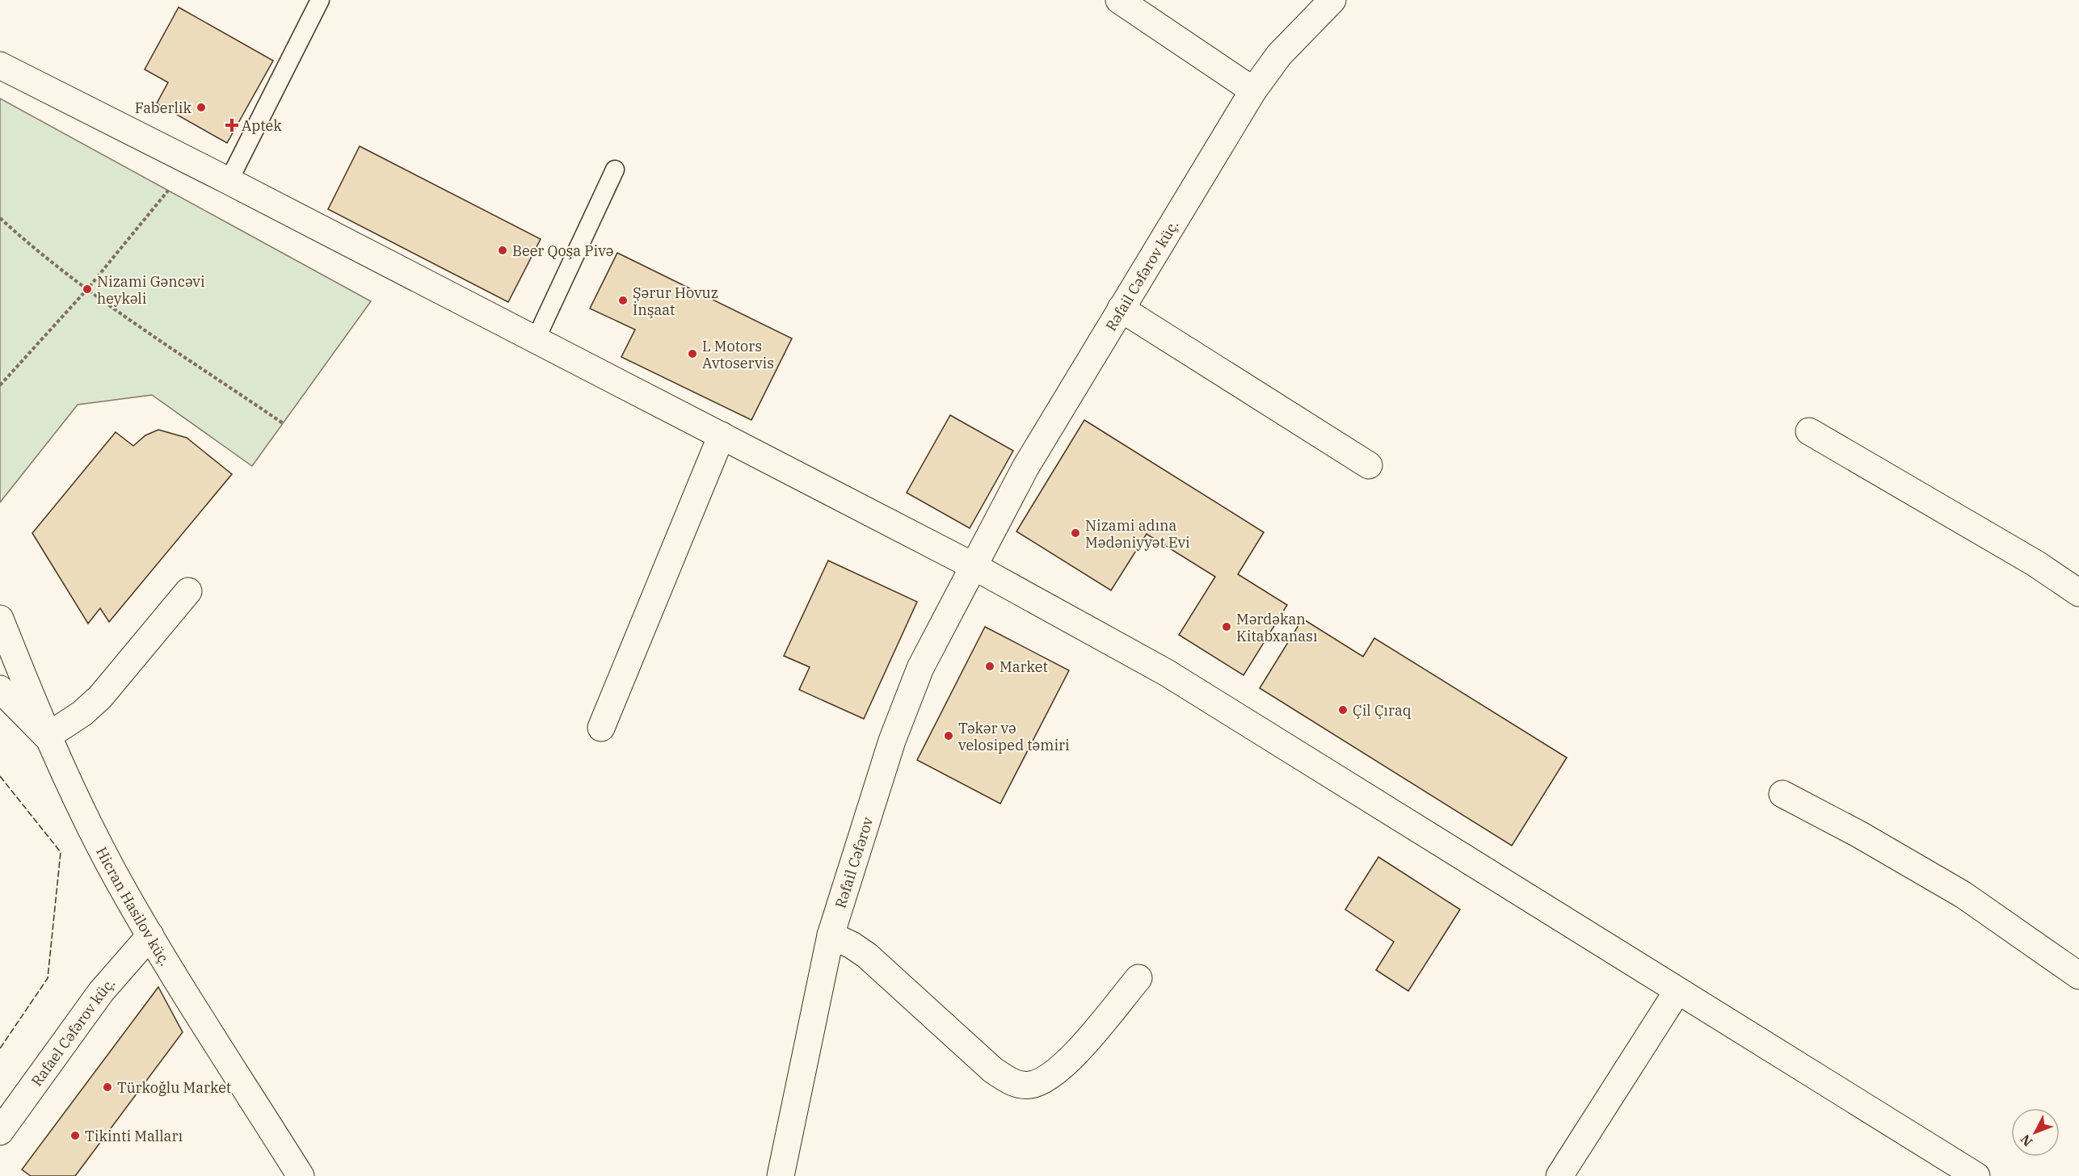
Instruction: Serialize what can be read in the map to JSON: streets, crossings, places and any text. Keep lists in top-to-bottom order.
{
  "streets": {
    "street": [
      "Rəfail Cəfərov küç.",
      "Rəfail Cəfərov",
      "Hicran Hasilov küç.",
      "Rafael Cəfərov küç."
    ]
  },
  "crossings": [
    ["Rəfail Cəfərov küç.", "Rəfail Cəfərov"],
    ["Hicran Hasilov küç.", "Rafael Cəfərov küç."]
  ],
  "places": {
    "other": [
      "Faberlik",
      "Beer Qoşa Pivə",
      "Nizami Gəncəvi heykəli",
      "Şərur Hovuz İnşaat",
      "L Motors Avtoservis",
      "Nizami adına Mədəniyyət Evi",
      "Mərdəkan Kitabxanası",
      "Market",
      "Çil Çıraq",
      "Təkər və velosiped təmiri",
      "Türkoğlu Market",
      "Tikinti Malları"
    ],
    "health": ["Aptek"]
  },
  "north": "bottom left"
}
